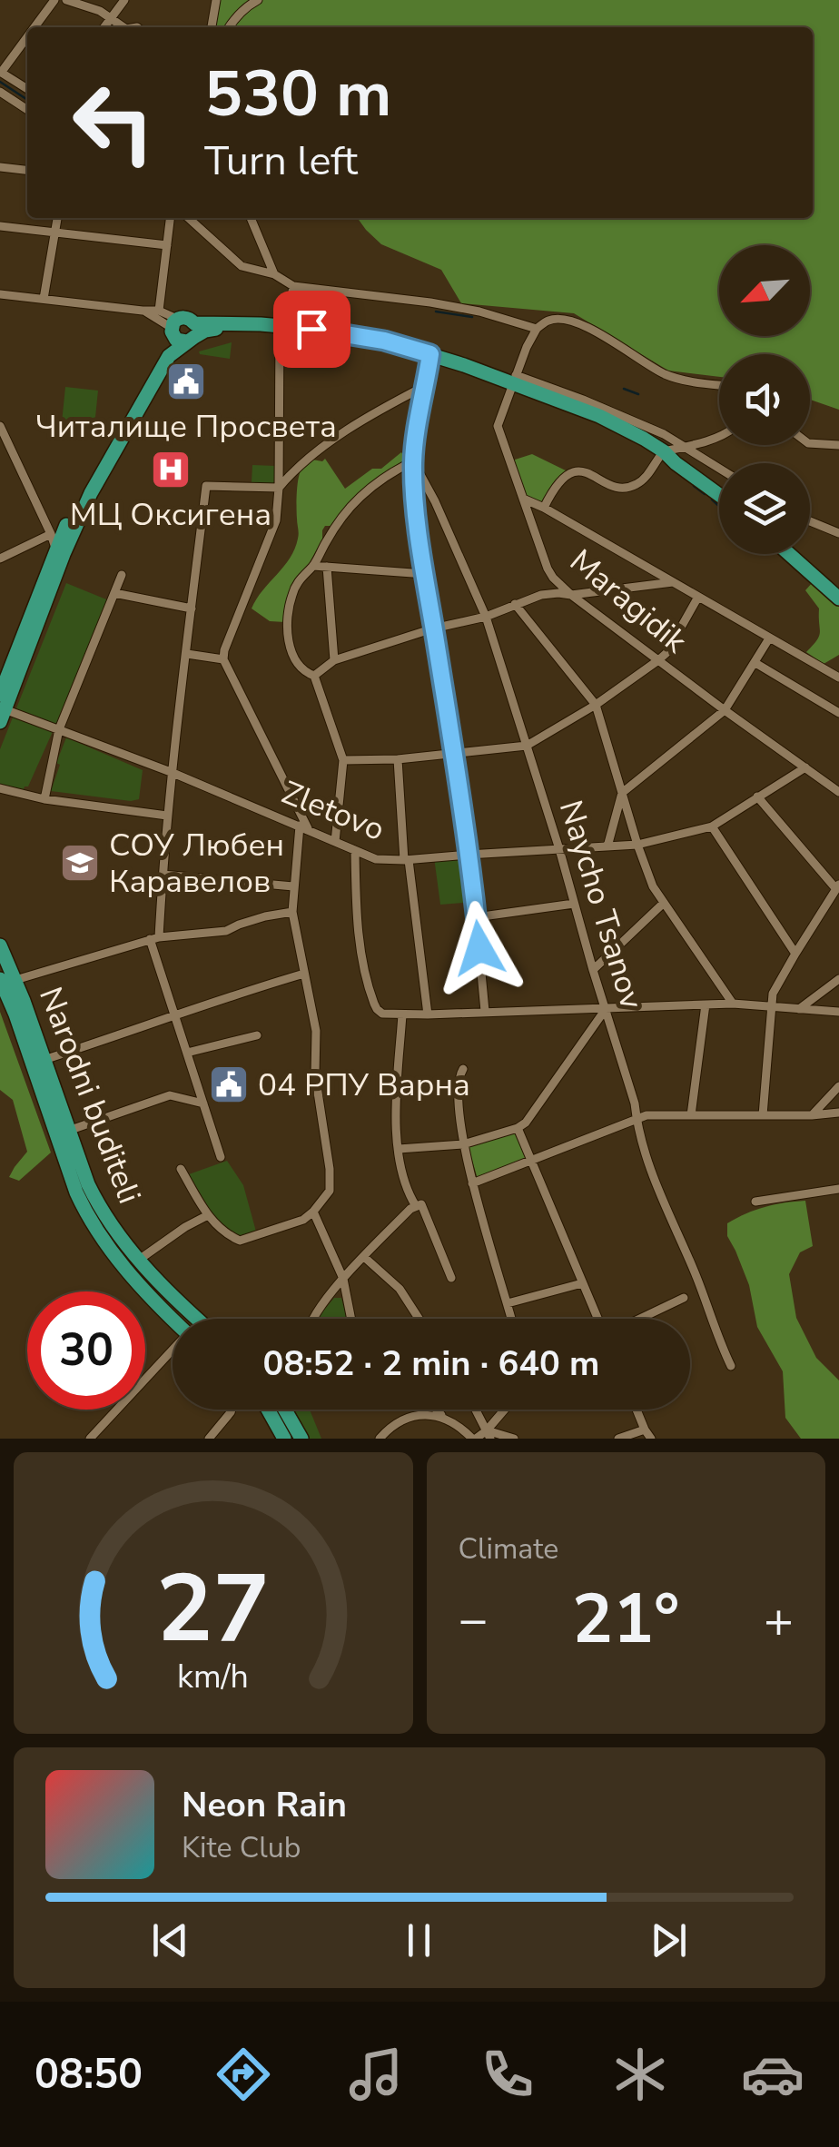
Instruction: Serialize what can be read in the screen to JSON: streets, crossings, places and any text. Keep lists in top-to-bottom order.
{
  "streets": {
    "main road": ["Narodni buditeli"],
    "street": ["Maragidik", "Zletovo", "Naycho Tsanov"]
  },
  "crossings": [
    ["Maragidik", "Zletovo"],
    ["Zletovo", "Naycho Tsanov"]
  ],
  "places": {
    "public building": ["Читалище Просвета", "04 РПУ Варна"],
    "hospital": ["МЦ Оксигена"],
    "school or university": ["СОУ Любен Каравелов"]
  },
  "north": "bottom left",
  "page": {
    "turn": ["530 m", "Turn left"],
    "limit": "30",
    "trip": "08:52 · 2 min · 640 m",
    "tile": "Climate",
    "heat": ["−", "21°", "+"],
    "song": ["Neon Rain", "Kite Club"],
    "tabs": "08:50",
    "gauge": ["27", "km/h"]
  }
}
